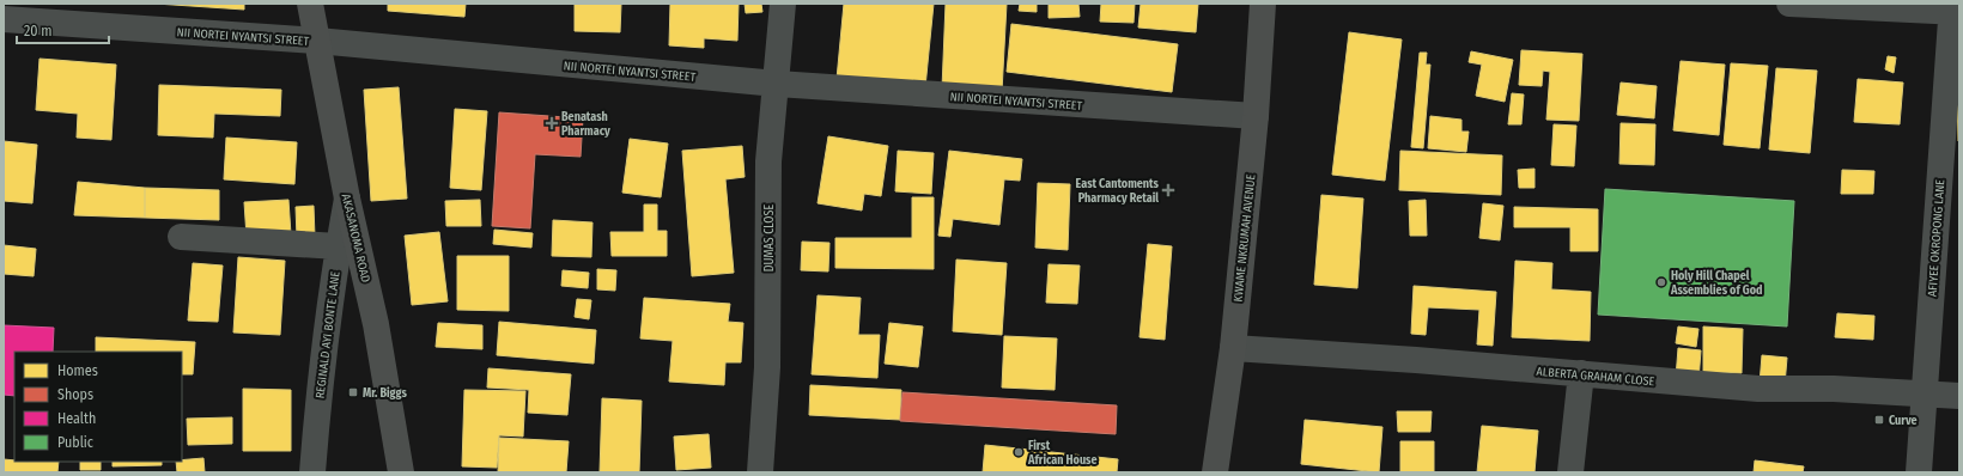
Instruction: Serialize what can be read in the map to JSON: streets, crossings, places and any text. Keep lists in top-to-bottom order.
{
  "streets": {
    "main road": ["AKASANOMA ROAD", "KWAME NKRUMAH AVENUE"],
    "street": [
      "NII NORTEI NYANTSI STREET",
      "DUMAS CLOSE",
      "AFIYEE OKROPONG LANE",
      "REGINALD AYI BONTE LANE",
      "ALBERTA GRAHAM CLOSE"
    ]
  },
  "crossings": [
    ["NII NORTEI NYANTSI STREET", "AKASANOMA ROAD"],
    ["NII NORTEI NYANTSI STREET", "DUMAS CLOSE"],
    ["NII NORTEI NYANTSI STREET", "KWAME NKRUMAH AVENUE"],
    ["AKASANOMA ROAD", "REGINALD AYI BONTE LANE"],
    ["KWAME NKRUMAH AVENUE", "ALBERTA GRAHAM CLOSE"],
    ["AFIYEE OKROPONG LANE", "ALBERTA GRAHAM CLOSE"]
  ],
  "places": {
    "health": ["Benatash Pharmacy", "East Cantoments Pharmacy Retail"],
    "other": ["Holy Hill Chapel Assemblies of God", "First African House"],
    "transit": ["Mr. Biggs", "Curve"]
  },
  "legend": [
    "Homes",
    "Shops",
    "Health",
    "Public"
  ],
  "scale_bar": "20 m"
}
